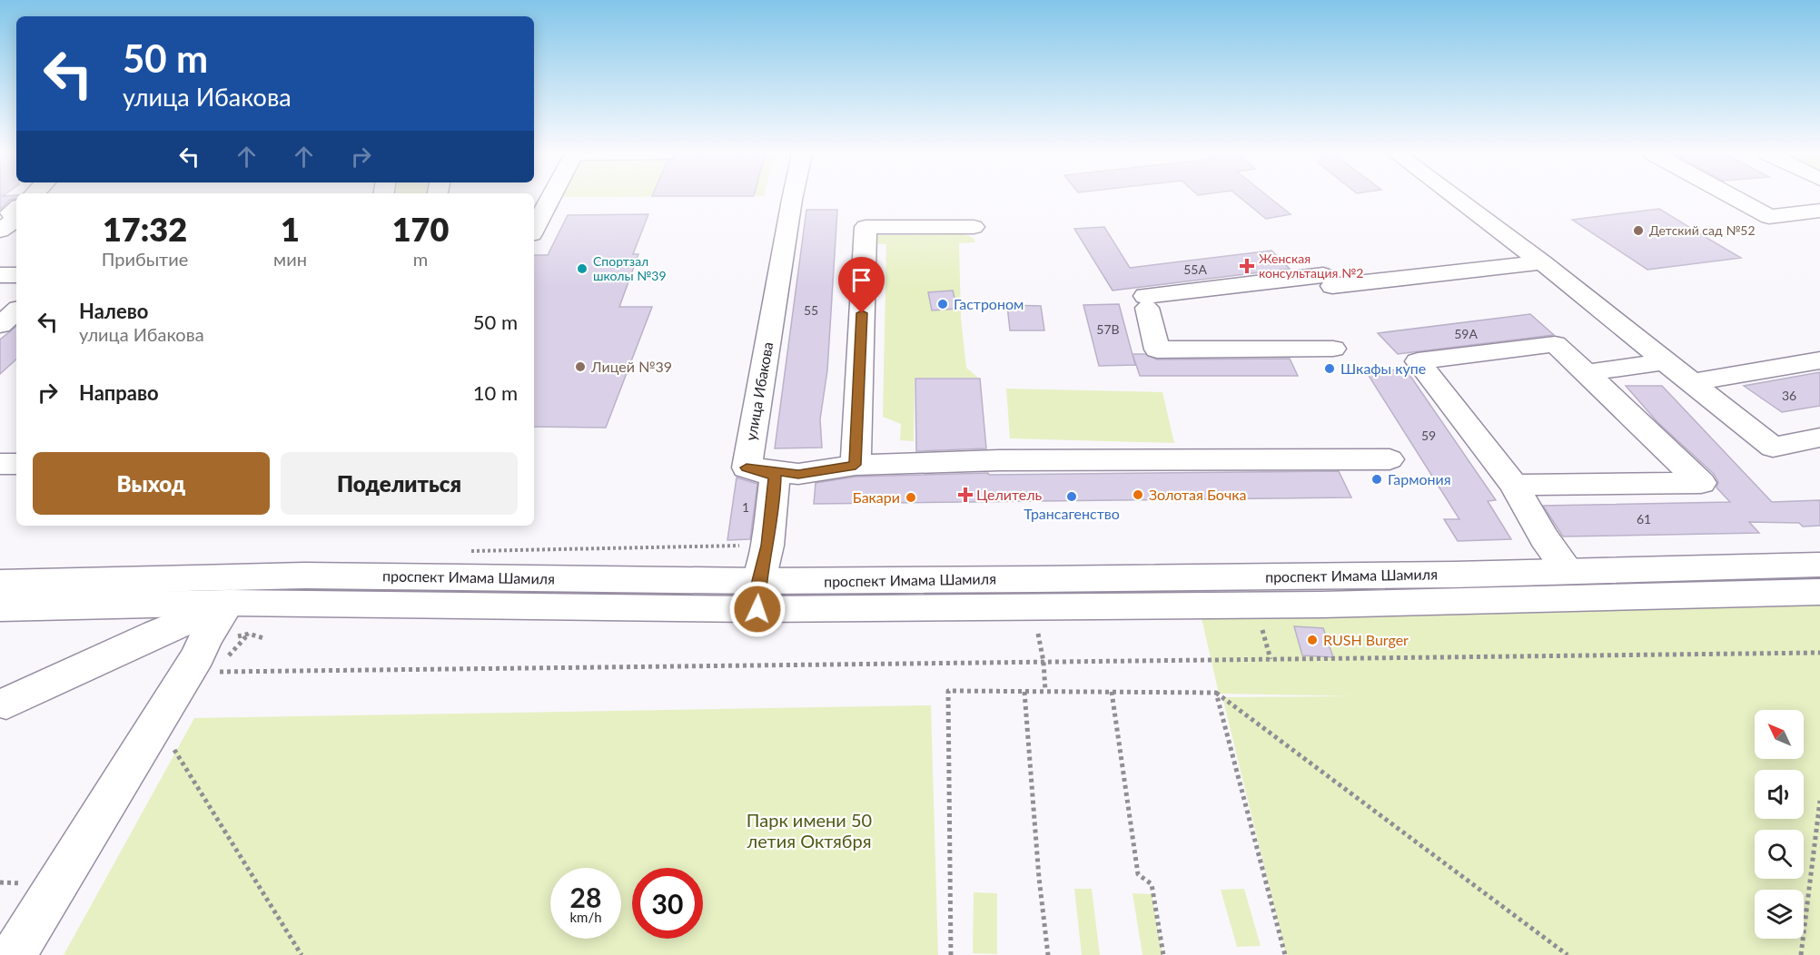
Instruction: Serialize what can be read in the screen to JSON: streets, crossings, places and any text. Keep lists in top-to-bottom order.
{
  "streets": {
    "main road": ["улица Ибакова", "проспект Имама Шамиля"]
  },
  "parks": ["Парк имени 50 летия Октября"],
  "places": {
    "other": [
      "Детский сад №52",
      "Спортзал школы №39",
      "Гастроном",
      "Лицей №39",
      "Шкафы купе",
      "Гармония",
      "Золотая Бочка",
      "Трансагенство",
      "Бакари",
      "RUSH Burger"
    ],
    "health": ["Женская консультация №2", "Целитель"]
  },
  "house_numbers": [
    "55А",
    "55",
    "57В",
    "59А",
    "36",
    "59",
    "1",
    "61"
  ],
  "north": "top left",
  "page": {
    "turn": ["50 m", "улица Ибакова"],
    "eta": [
      "17:32",
      "Прибытие",
      "1",
      "мин",
      "170",
      "m"
    ],
    "list": [
      {
        "name": "Налево",
        "note": "улица Ибакова",
        "value": "50 m"
      },
      {
        "name": "Направо",
        "value": "10 m"
      }
    ],
    "buttons": ["Выход", "Поделиться"],
    "speed": "28 km/h",
    "limit": "30"
  }
}
